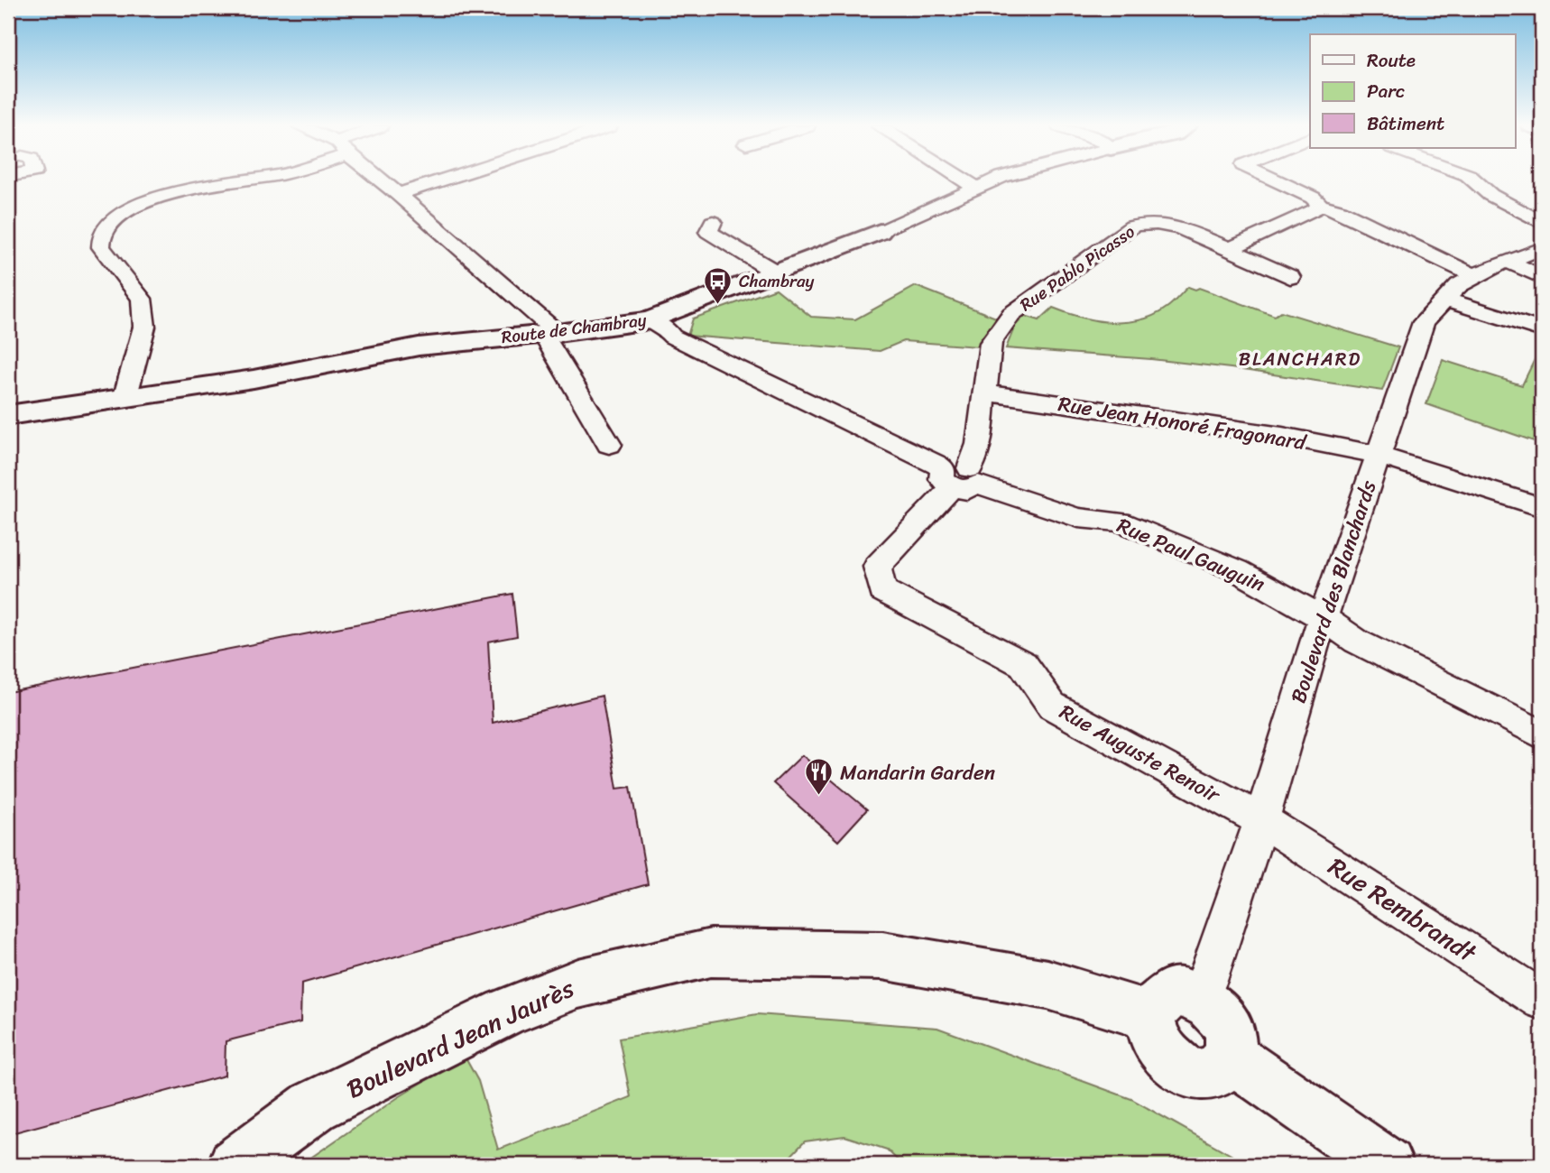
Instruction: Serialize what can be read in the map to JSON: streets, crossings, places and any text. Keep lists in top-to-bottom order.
{
  "streets": {
    "street": [
      "Rue Pablo Picasso",
      "Route de Chambray",
      "Rue Jean Honoré Fragonard",
      "Rue Paul Gauguin",
      "Boulevard des Blanchards",
      "Rue Auguste Renoir",
      "Rue Rembrandt",
      "Boulevard Jean Jaurès"
    ]
  },
  "crossings": [
    ["Rue Pablo Picasso", "Rue Jean Honoré Fragonard"],
    ["Rue Pablo Picasso", "Rue Paul Gauguin"],
    ["Rue Pablo Picasso", "Rue Auguste Renoir"],
    ["Route de Chambray", "Rue Paul Gauguin"],
    ["Rue Jean Honoré Fragonard", "Boulevard des Blanchards"],
    ["Rue Paul Gauguin", "Boulevard des Blanchards"],
    ["Rue Paul Gauguin", "Rue Auguste Renoir"],
    ["Boulevard des Blanchards", "Rue Auguste Renoir"],
    ["Boulevard des Blanchards", "Rue Rembrandt"],
    ["Boulevard des Blanchards", "Boulevard Jean Jaurès"],
    ["Rue Auguste Renoir", "Rue Rembrandt"]
  ],
  "districts": ["BLANCHARD"],
  "places": {
    "bus stop": ["Chambray"],
    "restaurant": ["Mandarin Garden"]
  },
  "legend": ["Route", "Parc", "Bâtiment"]
}
